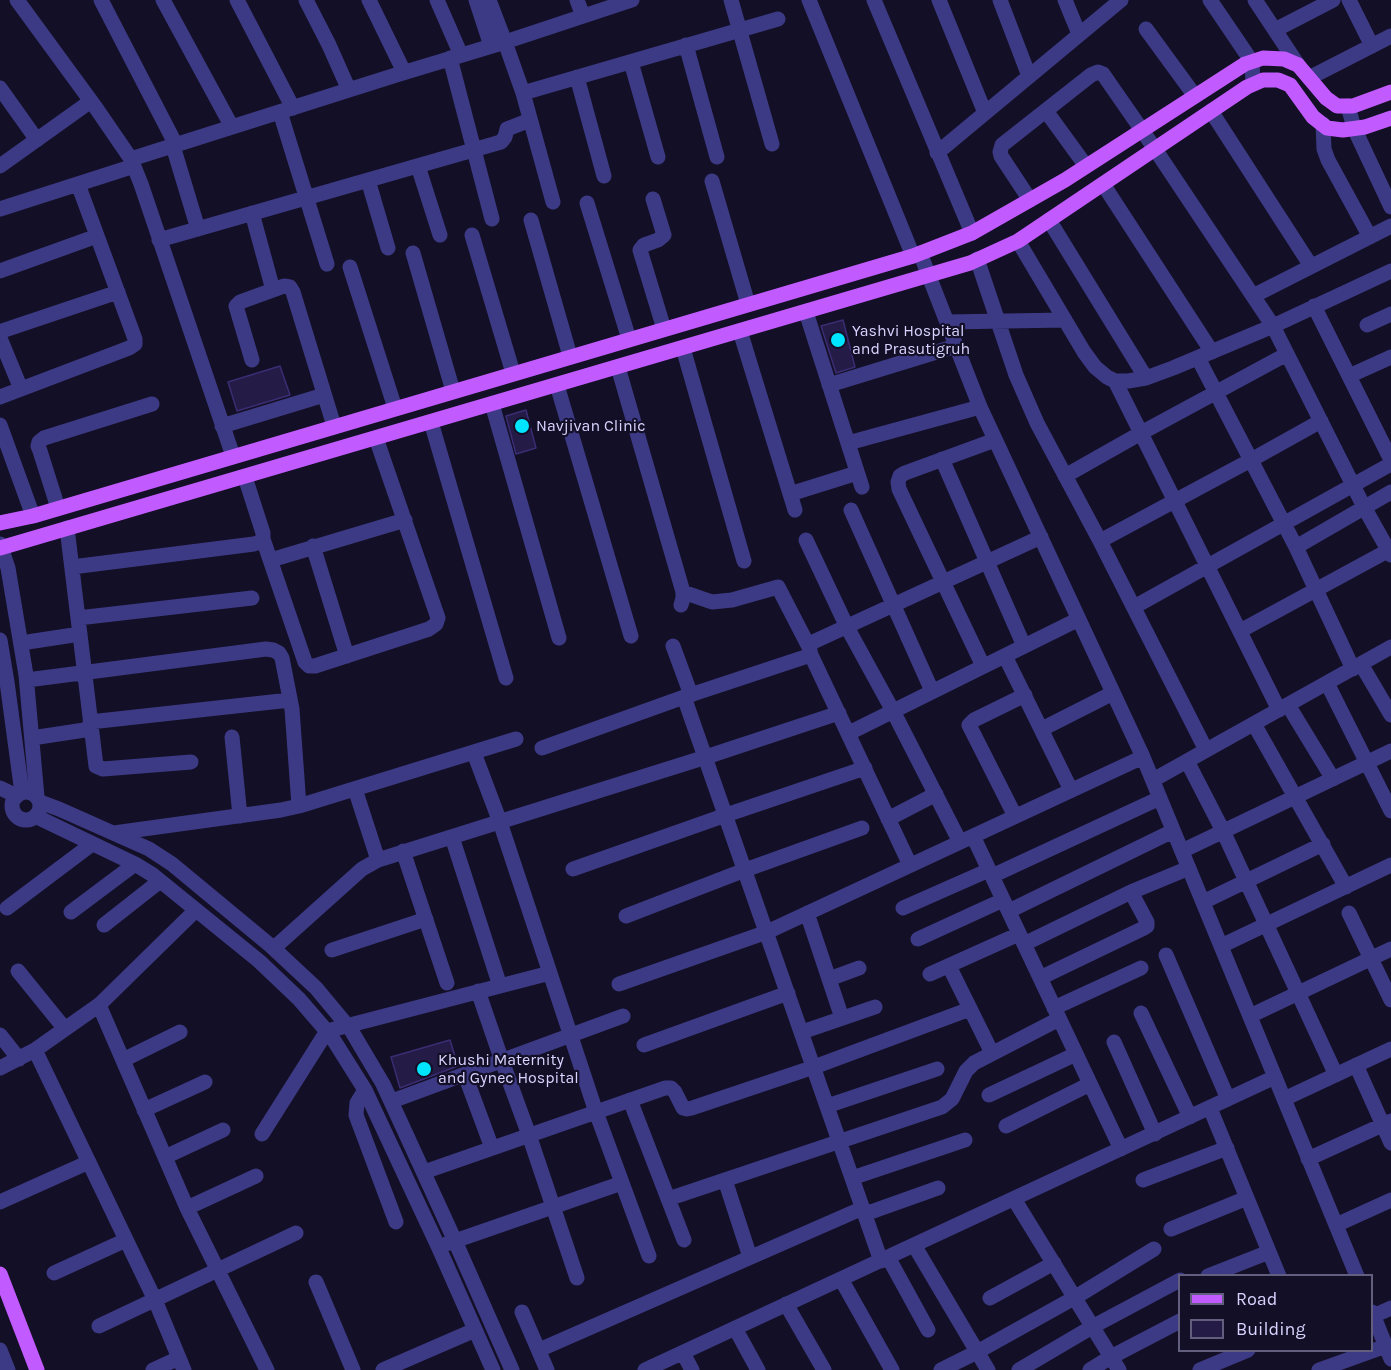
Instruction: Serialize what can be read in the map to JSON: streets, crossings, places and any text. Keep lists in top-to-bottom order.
{
  "places": ["Yashvi Hospital and Prasutigruh", "Navjivan Clinic", "Khushi Maternity and Gynec Hospital"],
  "legend": ["Road", "Building"]
}
